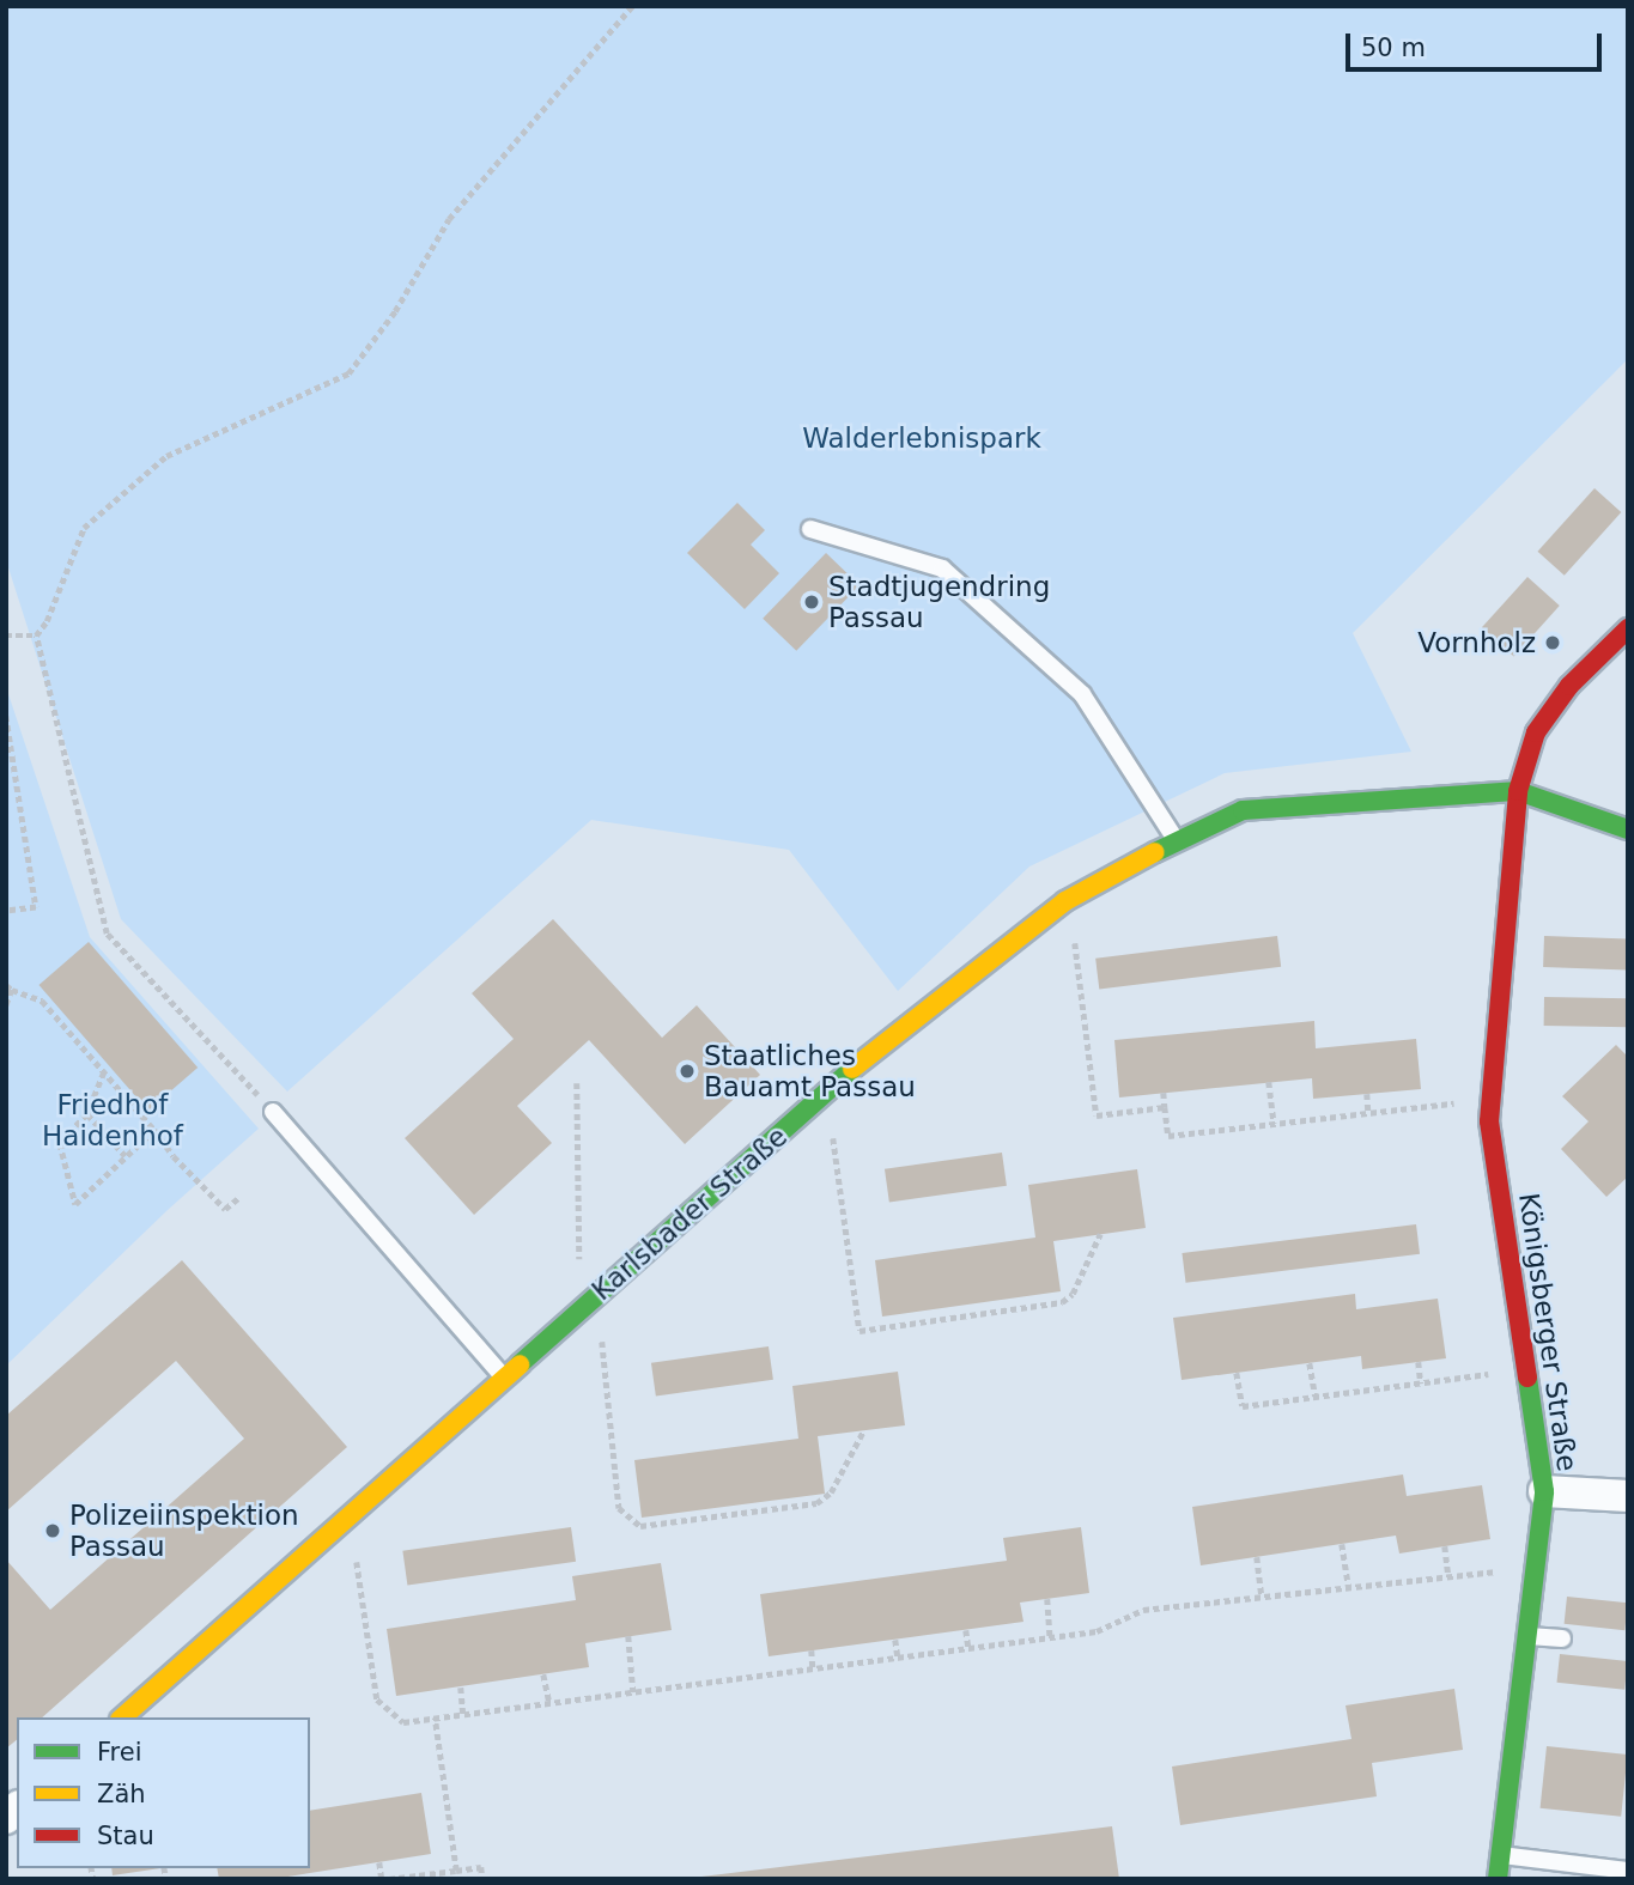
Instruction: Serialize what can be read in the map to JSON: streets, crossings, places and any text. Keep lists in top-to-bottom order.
{
  "streets": {
    "street": ["Karlsbader Straße", "Königsberger Straße"]
  },
  "crossings": [
    ["Karlsbader Straße", "Königsberger Straße"]
  ],
  "parks": ["Walderlebnispark", "Friedhof Haidenhof"],
  "places": [
    "Stadtjugendring Passau",
    "Vornholz",
    "Staatliches Bauamt Passau",
    "Polizeiinspektion Passau"
  ],
  "legend": ["Frei", "Zäh", "Stau"],
  "scale_bar": "50 m"
}
